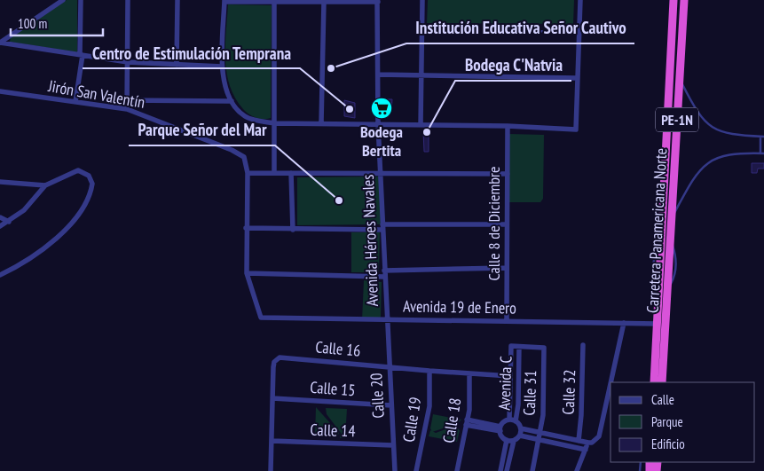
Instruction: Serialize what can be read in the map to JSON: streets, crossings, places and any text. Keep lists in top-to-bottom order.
{
  "streets": {
    "highway": ["PE-1N", "Carretera Panamericana Norte"],
    "street": [
      "Jirón San Valentín",
      "Calle 8 de Diciembre",
      "Avenida Héroes Navales",
      "Avenida 19 de Enero",
      "Calle 16",
      "Avenida C",
      "Calle 15",
      "Calle 32",
      "Calle 31",
      "Calle 20",
      "Calle 19",
      "Calle 18",
      "Calle 14"
    ]
  },
  "crossings": [
    ["Calle 8 de Diciembre", "Avenida 19 de Enero"],
    ["Carretera Panamericana Norte", "Avenida 19 de Enero"],
    ["Avenida Héroes Navales", "Avenida 19 de Enero"],
    ["Avenida Héroes Navales", "Calle 20"],
    ["Avenida 19 de Enero", "Calle 20"],
    ["Calle 16", "Avenida C"],
    ["Calle 16", "Calle 15"],
    ["Calle 16", "Calle 20"],
    ["Calle 16", "Calle 19"],
    ["Calle 16", "Calle 18"],
    ["Calle 16", "Calle 14"],
    ["Avenida C", "Calle 31"],
    ["Calle 15", "Calle 20"],
    ["Calle 20", "Calle 14"]
  ],
  "places": {
    "other": [
      "Institución Educativa Señor Cautivo",
      "Centro de Estimulación Temprana",
      "Bodega C'Natvia",
      "Parque Señor del Mar"
    ],
    "supermarket": ["Bodega Bertita"]
  },
  "legend": ["Calle", "Parque", "Edificio"],
  "scale_bar": "100 m"
}
